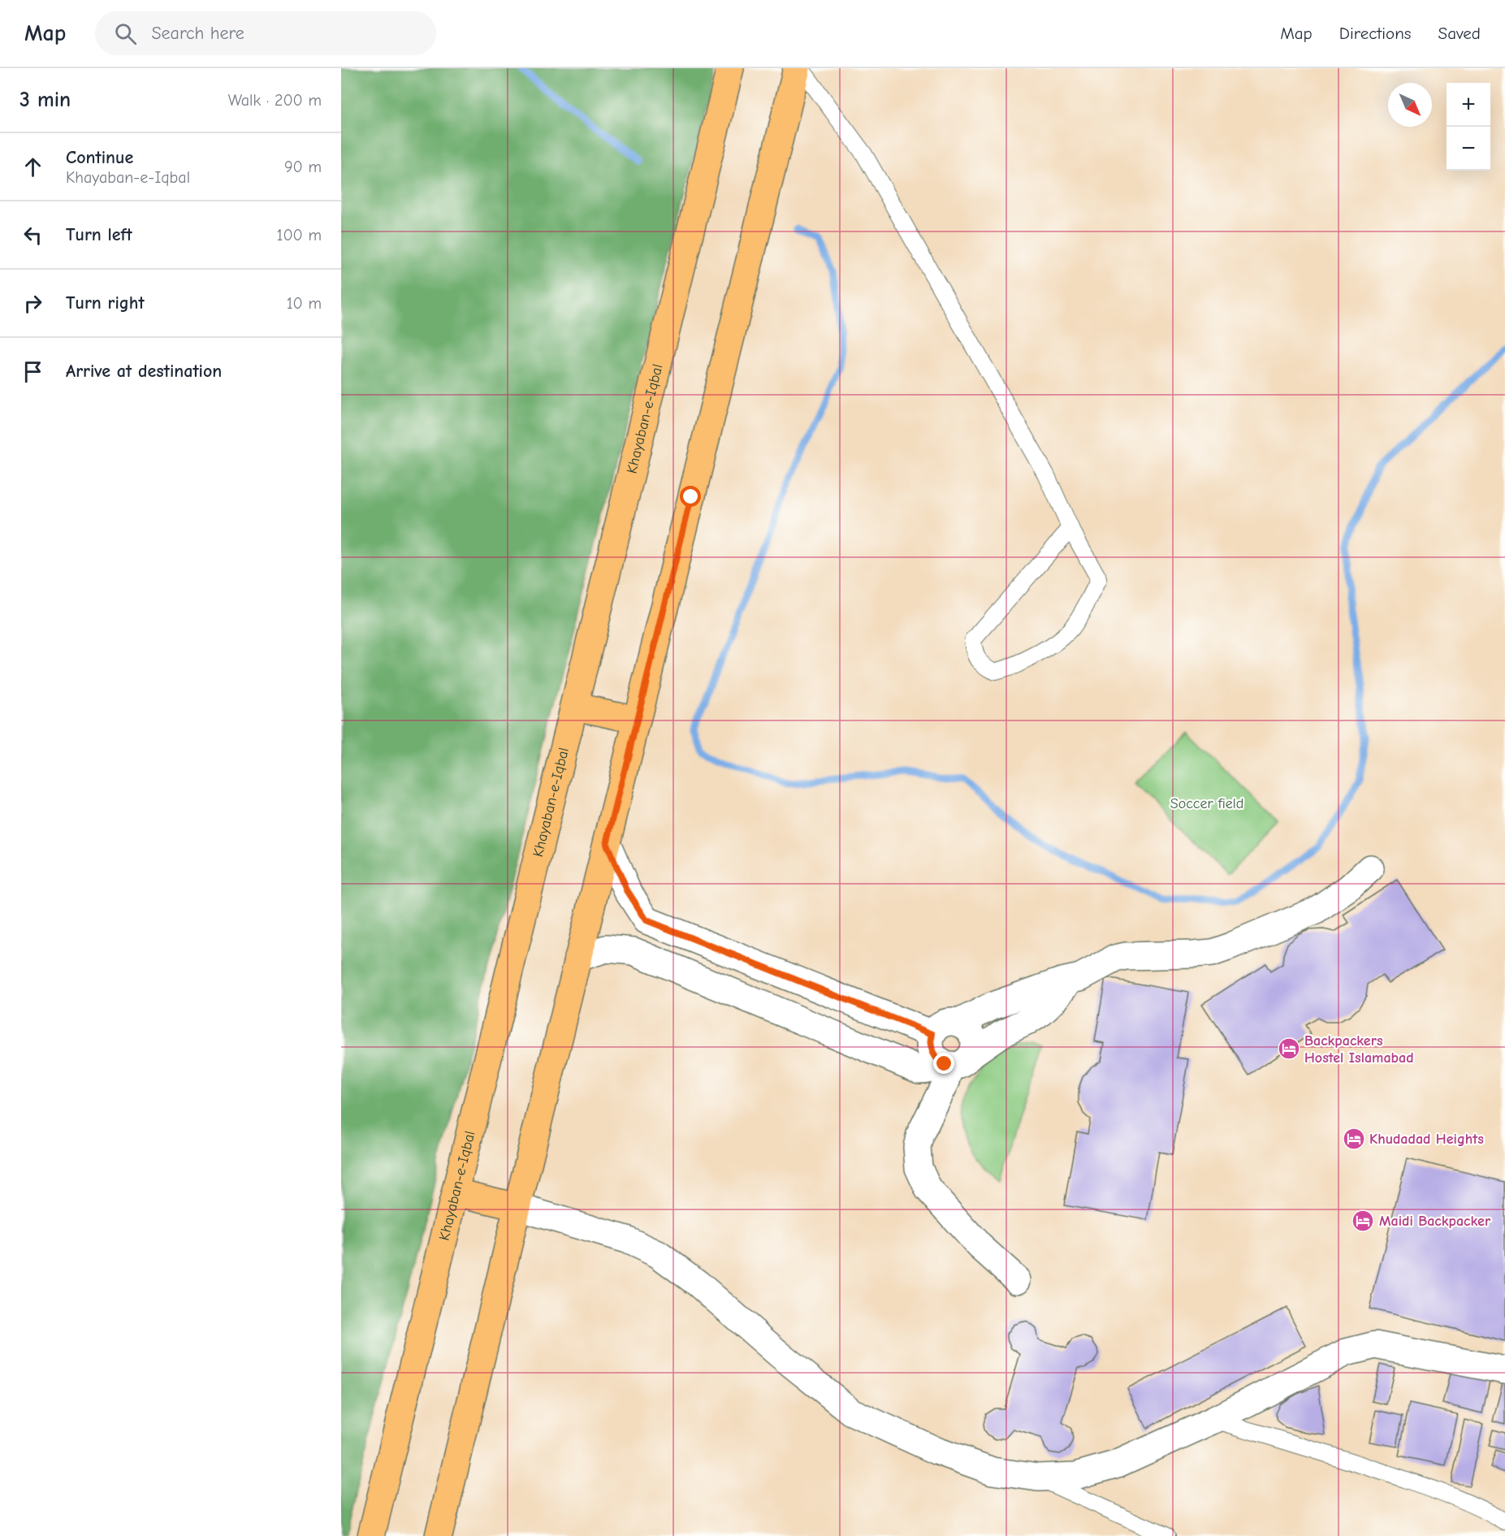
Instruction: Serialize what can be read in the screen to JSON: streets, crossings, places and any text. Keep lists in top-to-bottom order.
{
  "streets": {
    "main road": ["Khayaban-e-Iqbal"]
  },
  "parks": ["Soccer field"],
  "places": {
    "hotel": ["Backpackers Hostel Islamabad", "Khudadad Heights", "Maidi Backpacker"]
  },
  "north": "bottom right",
  "page": {
    "header": "Map",
    "search": "Search here",
    "nav": ["Map", "Directions", "Saved"],
    "heading": ["3 min", "Walk · 200 m"],
    "map_buttons": ["+", "−"],
    "list": [
      ["Continue", "Khayaban-e-Iqbal", "90 m"],
      ["Turn left", "100 m"],
      ["Turn right", "10 m"],
      "Arrive at destination"
    ]
  }
}
